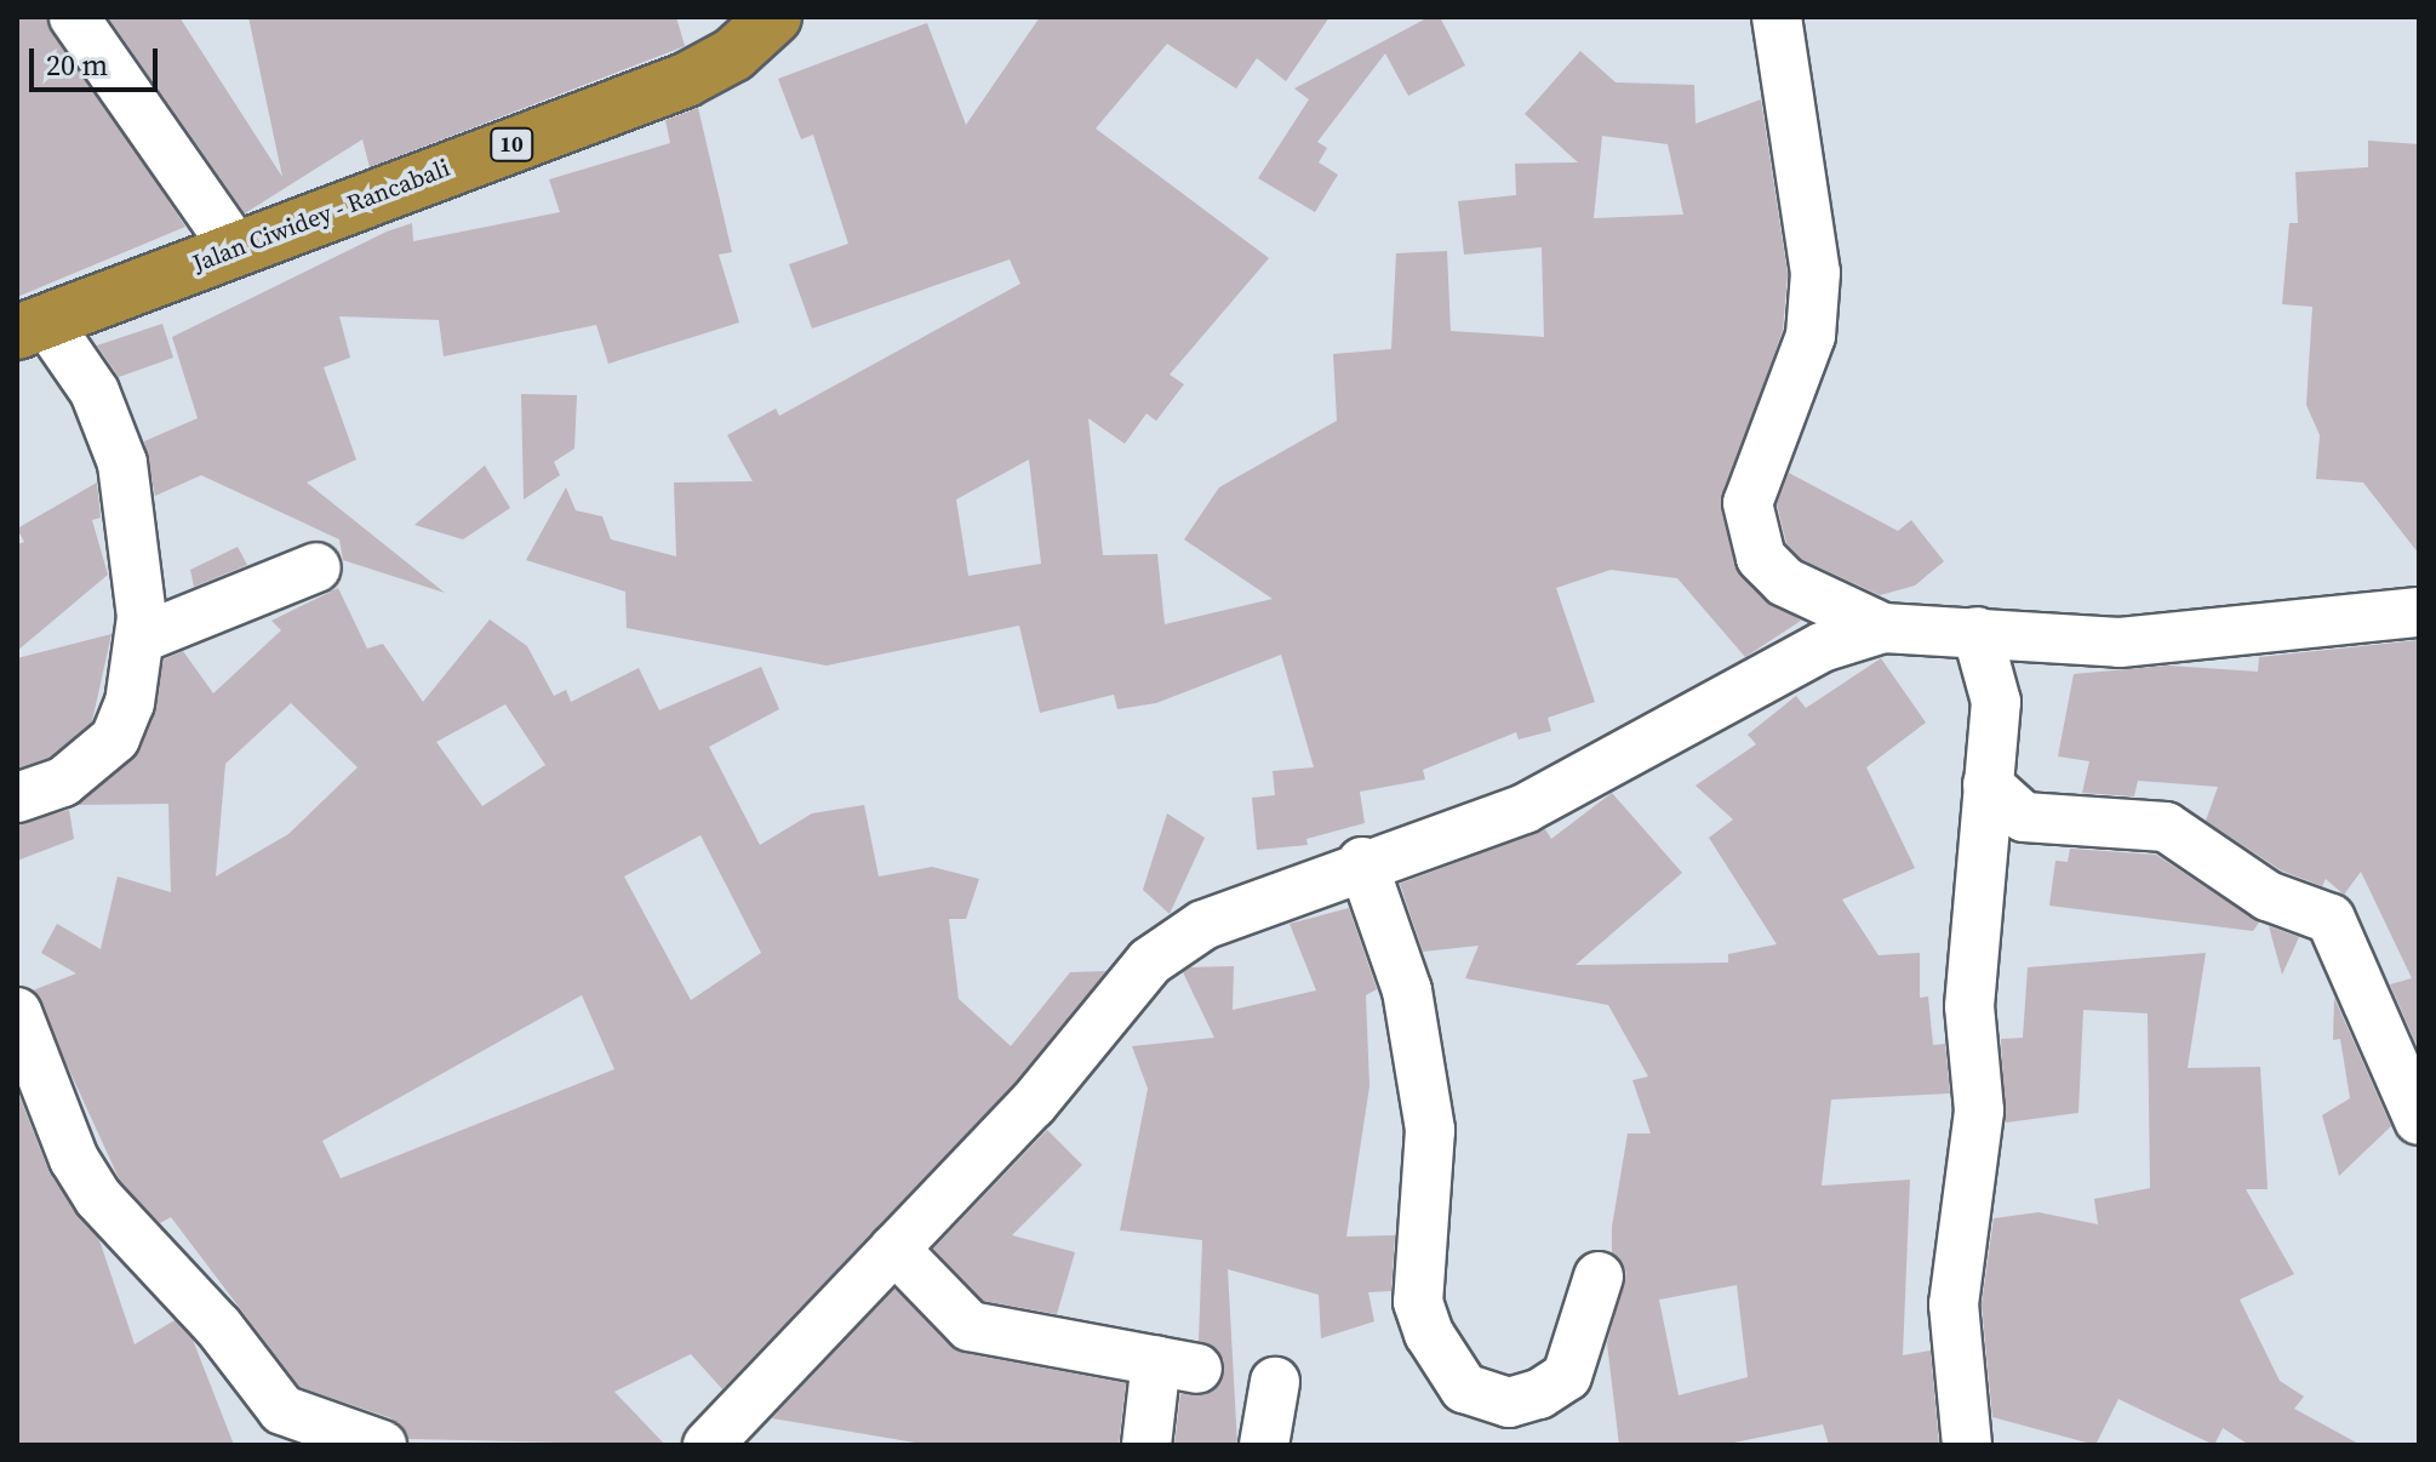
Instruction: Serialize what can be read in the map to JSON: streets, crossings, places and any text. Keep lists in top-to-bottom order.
{
  "streets": {
    "highway": ["10", "Jalan Ciwidey - Rancabali"]
  },
  "scale_bar": "20 m"
}
